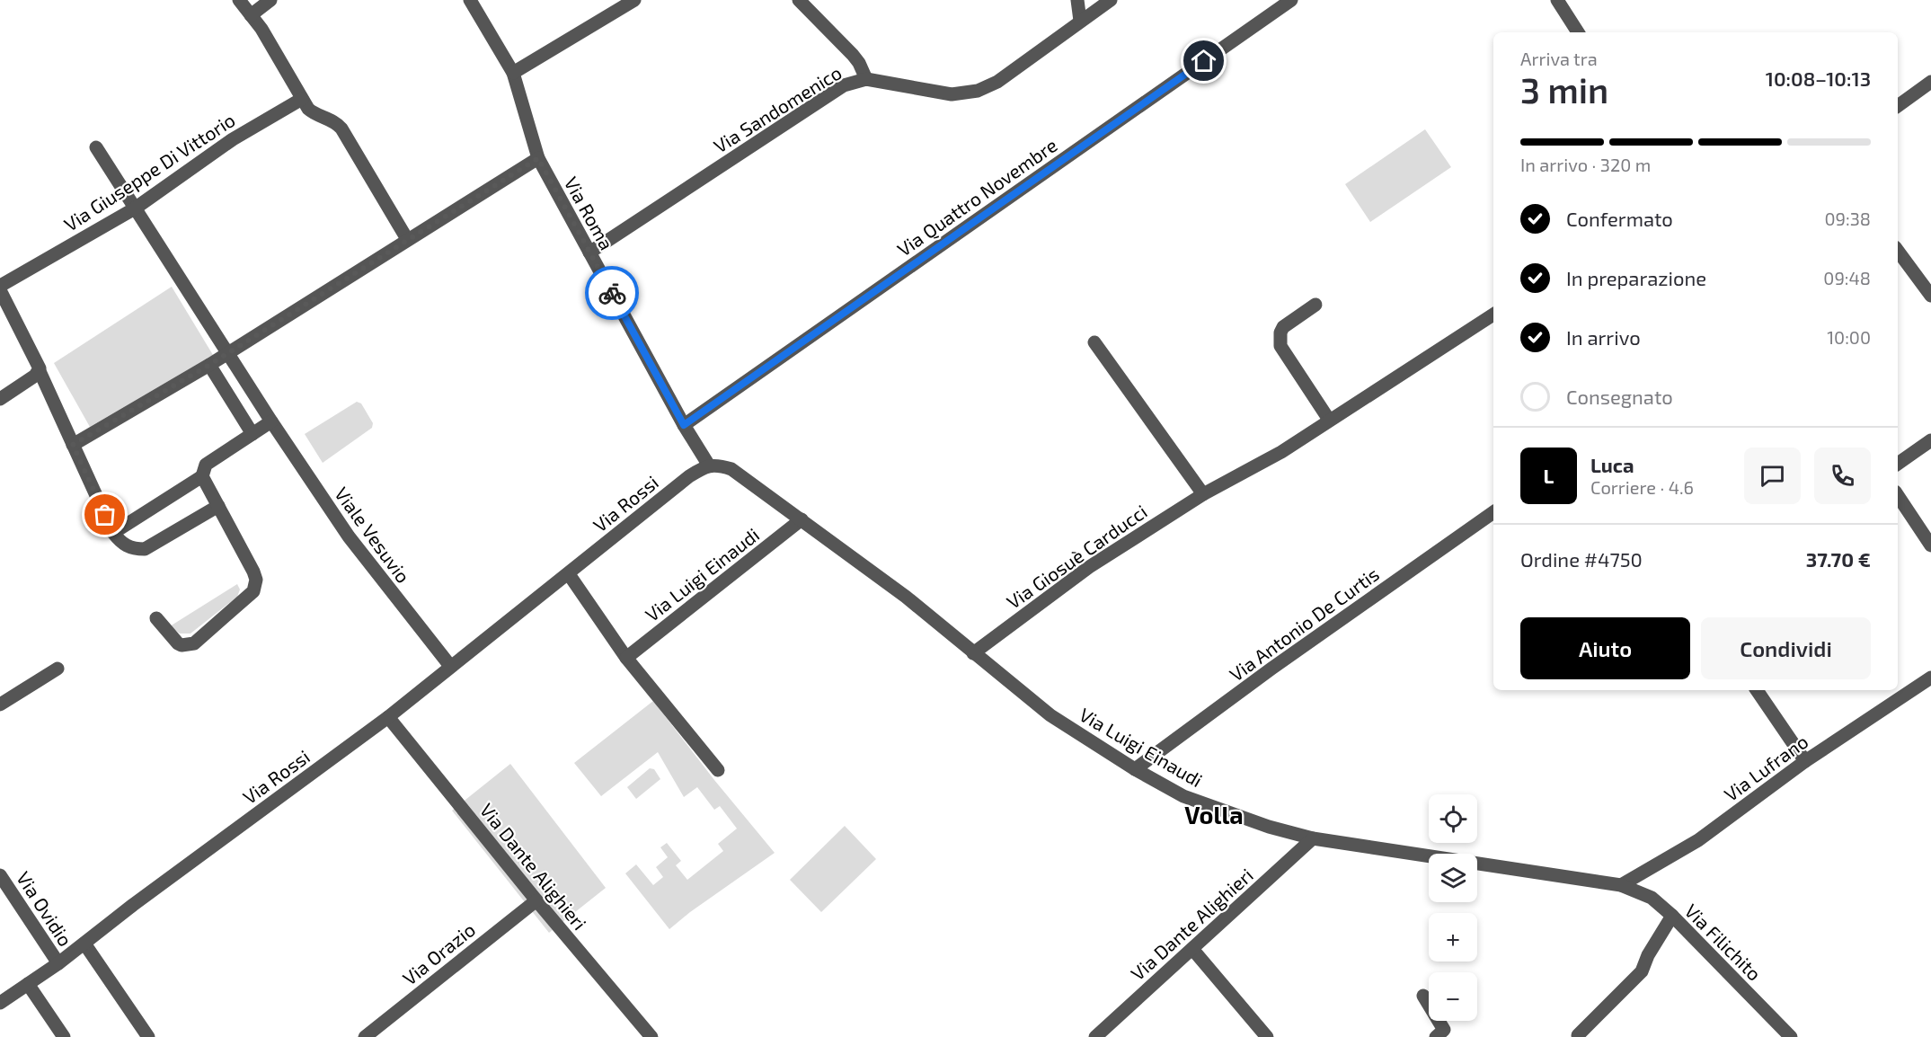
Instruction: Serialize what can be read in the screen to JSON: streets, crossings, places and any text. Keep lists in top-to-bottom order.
{
  "streets": {
    "street": [
      "Via Sandomenico",
      "Via Giuseppe Di Vittorio",
      "Via Quattro Novembre",
      "Via Roma",
      "Via Rossi",
      "Viale Vesuvio",
      "Via Giosuè Carducci",
      "Via Luigi Einaudi",
      "Via Antonio De Curtis",
      "Via Lufrano",
      "Via Dante Alighieri",
      "Via Ovidio",
      "Via Filichito",
      "Via Orazio"
    ]
  },
  "crossings": [
    ["Via Sandomenico", "Via Roma"],
    ["Via Giuseppe Di Vittorio", "Viale Vesuvio"],
    ["Via Quattro Novembre", "Via Roma"],
    ["Via Roma", "Via Rossi"],
    ["Via Roma", "Via Luigi Einaudi"],
    ["Via Rossi", "Viale Vesuvio"],
    ["Via Rossi", "Via Luigi Einaudi"],
    ["Via Rossi", "Via Dante Alighieri"],
    ["Via Rossi", "Via Ovidio"],
    ["Via Giosuè Carducci", "Via Luigi Einaudi"],
    ["Via Luigi Einaudi", "Via Antonio De Curtis"],
    ["Via Luigi Einaudi", "Via Lufrano"],
    ["Via Luigi Einaudi", "Via Dante Alighieri"],
    ["Via Luigi Einaudi", "Via Filichito"],
    ["Via Lufrano", "Via Filichito"],
    ["Via Dante Alighieri", "Via Orazio"]
  ],
  "districts": ["Volla"],
  "page": {
    "heading": ["3 min", "Arriva tra", "10:08–10:13"],
    "panel": [
      "Luca",
      "Corriere · 4.6",
      "Ordine #4750",
      "37.70 €"
    ],
    "bar": "In arrivo · 320 m",
    "list": [
      ["Confermato", "09:38"],
      ["In preparazione", "09:48"],
      ["In arrivo", "10:00"],
      "Consegnato"
    ],
    "round": "L",
    "buttons": ["Aiuto", "Condividi"],
    "map_buttons": ["+", "−"]
  }
}
